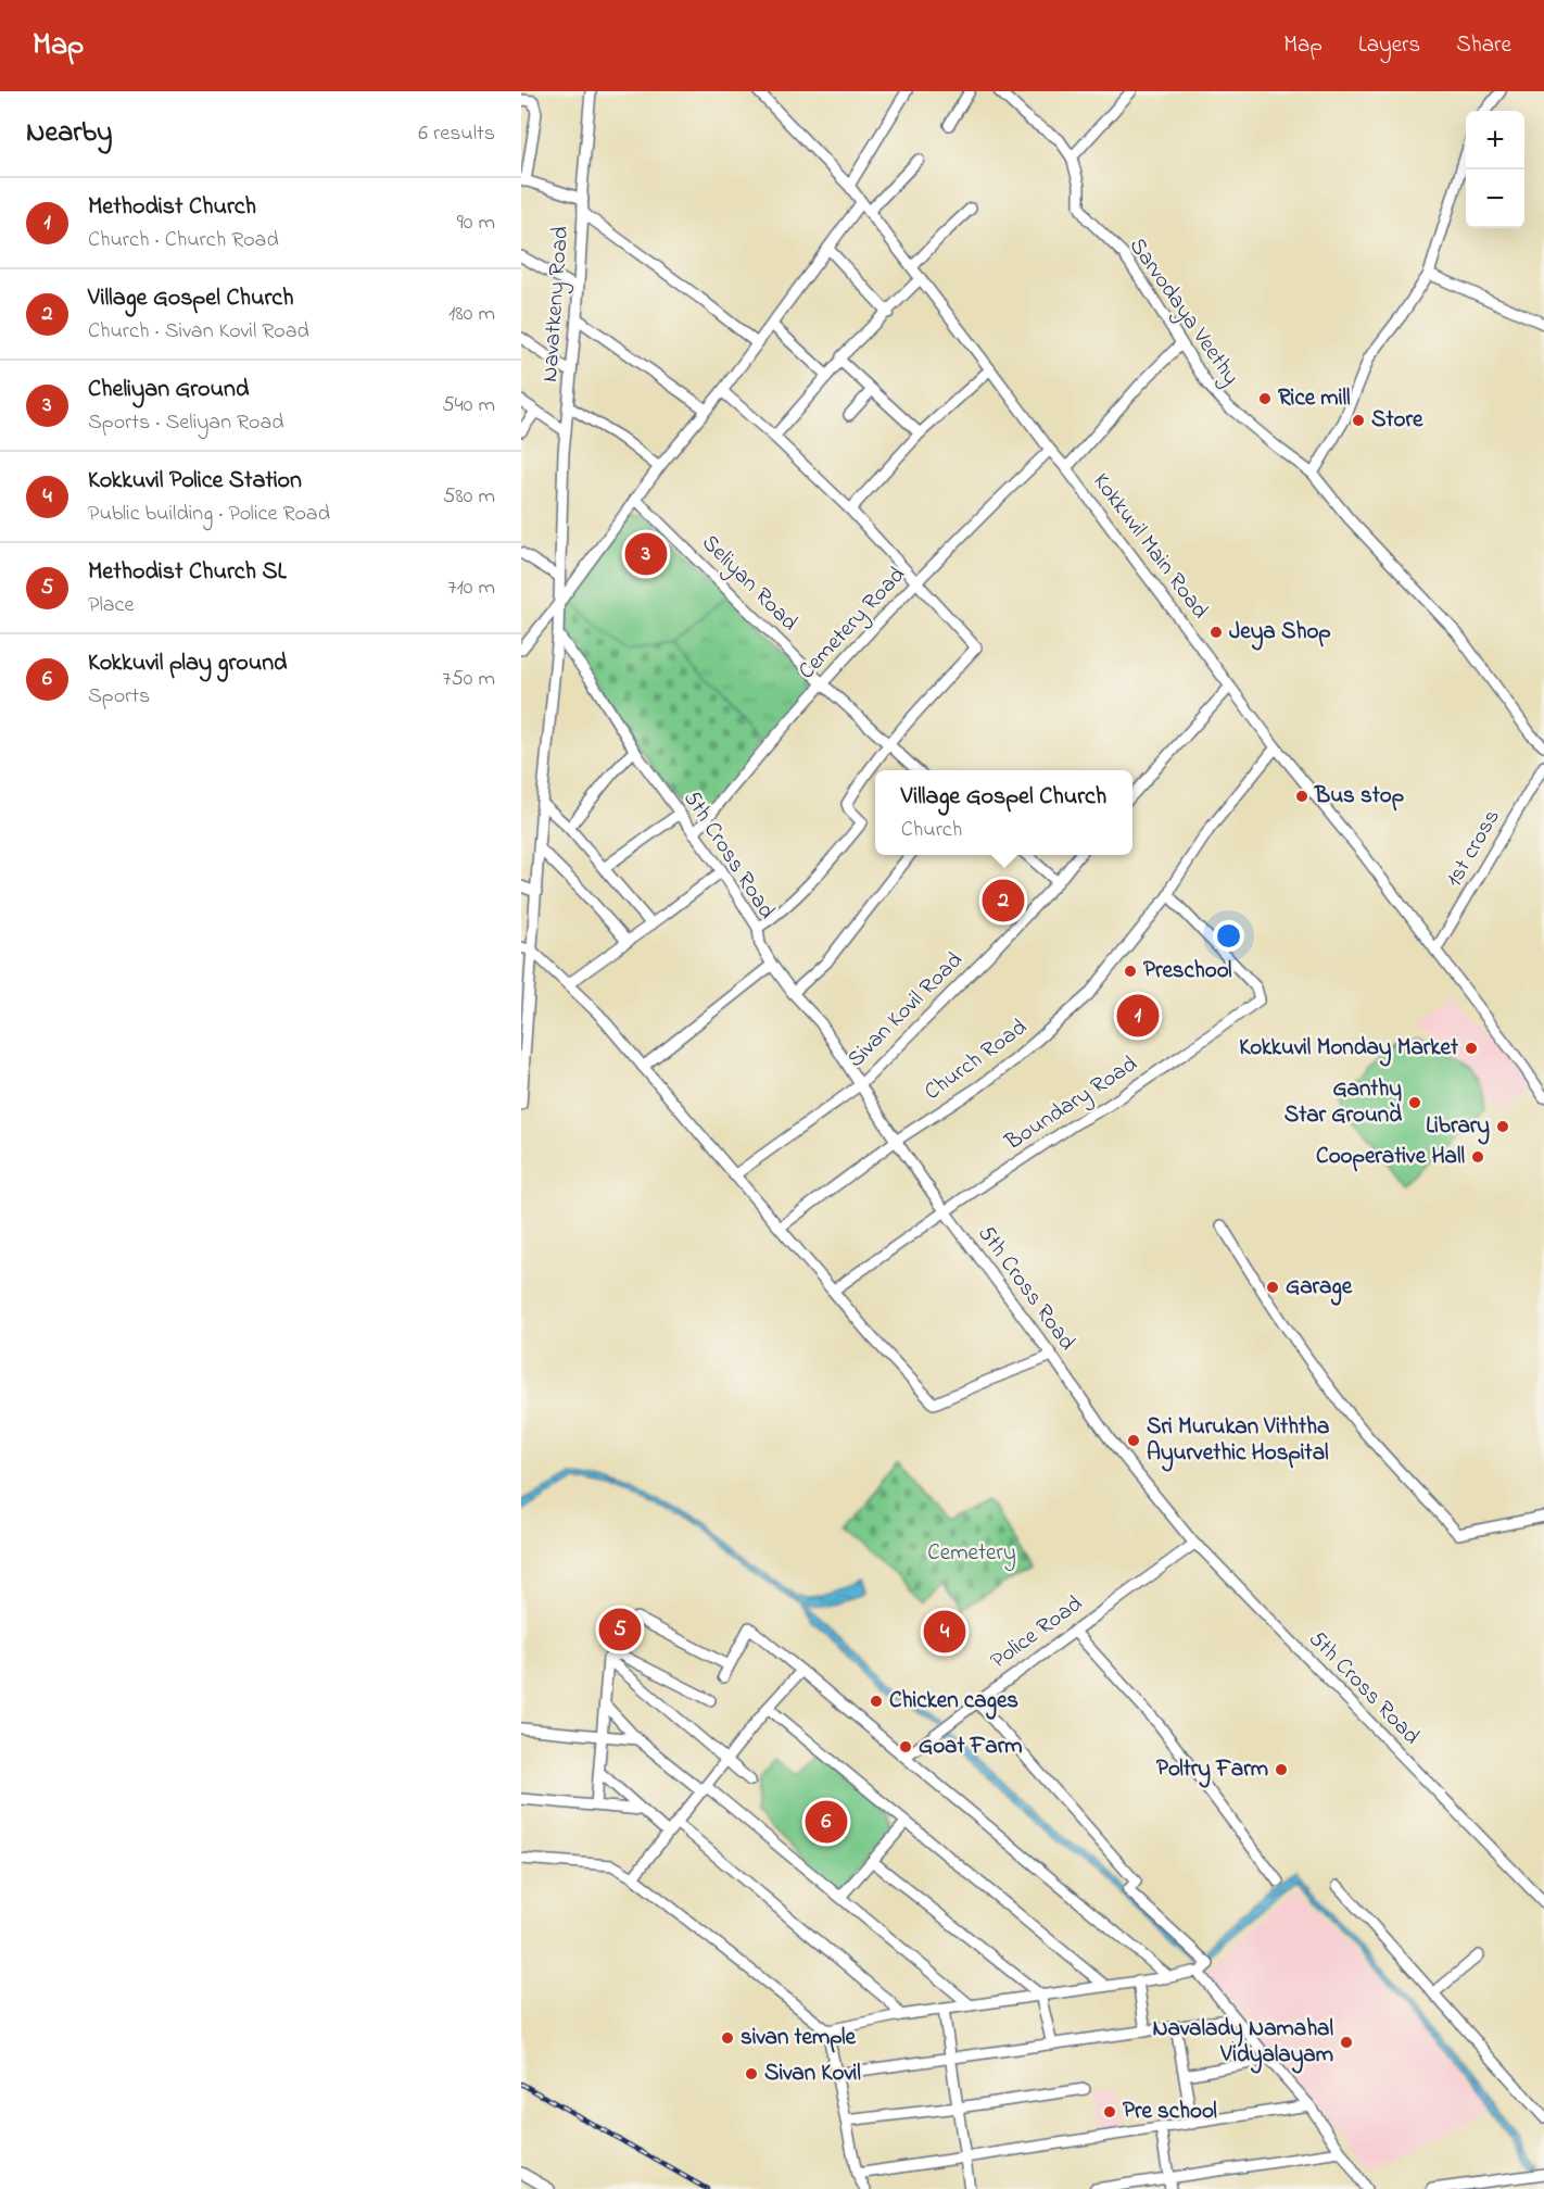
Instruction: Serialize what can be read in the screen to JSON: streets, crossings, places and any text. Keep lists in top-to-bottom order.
{
  "streets": {
    "street": [
      "Navatkeny Road",
      "Sarvodaya Veethy",
      "Kokkuvil Main Road",
      "Seliyan Road",
      "Cemetery Road",
      "1st cross",
      "5th Cross Road",
      "Sivan Kovil Road",
      "Church Road",
      "Boundary Road",
      "Police Road"
    ]
  },
  "crossings": [
    ["Navatkeny Road", "5th Cross Road"],
    ["Kokkuvil Main Road", "Cemetery Road"],
    ["Kokkuvil Main Road", "1st cross"],
    ["Seliyan Road", "Cemetery Road"],
    ["Cemetery Road", "5th Cross Road"],
    ["5th Cross Road", "Sivan Kovil Road"],
    ["5th Cross Road", "Church Road"],
    ["5th Cross Road", "Boundary Road"],
    ["5th Cross Road", "Police Road"],
    ["Church Road", "Boundary Road"]
  ],
  "parks": ["Cemetery"],
  "places": [
    "Rice mill",
    "Store",
    "Jeya Shop",
    "Bus stop",
    "Preschool",
    "Kokkuvil Monday Market",
    "Ganthy Star Ground",
    "Library",
    "Cooperative Hall",
    "Garage",
    "Sri Murukan Viththa Ayurvethic Hospital",
    "Chicken cages",
    "Goat Farm",
    "Poltry Farm",
    "sivan temple",
    "Navalady Namahal Vidyalayam",
    "Sivan Kovil",
    "Pre school"
  ],
  "page": {
    "header": "Map",
    "nav": ["Map", "Layers", "Share"],
    "heading": ["Nearby", "6 results"],
    "map_buttons": ["+", "−"],
    "list": [
      {
        "mark": "1",
        "name": "Methodist Church",
        "note": "Church · Church Road",
        "value": "90 m"
      },
      {
        "mark": "2",
        "name": "Village Gospel Church",
        "note": "Church · Sivan Kovil Road",
        "value": "180 m"
      },
      {
        "mark": "3",
        "name": "Cheliyan Ground",
        "note": "Sports · Seliyan Road",
        "value": "540 m"
      },
      {
        "mark": "4",
        "name": "Kokkuvil Police Station",
        "note": "Public building · Police Road",
        "value": "580 m"
      },
      {
        "mark": "5",
        "name": "Methodist Church SL",
        "note": "Place",
        "value": "710 m"
      },
      {
        "mark": "6",
        "name": "Kokkuvil play ground",
        "note": "Sports",
        "value": "750 m"
      }
    ],
    "pins": [
      "3",
      "2",
      "1",
      "5",
      "4",
      "6"
    ],
    "popup": ["Village Gospel Church", "Church"]
  }
}
